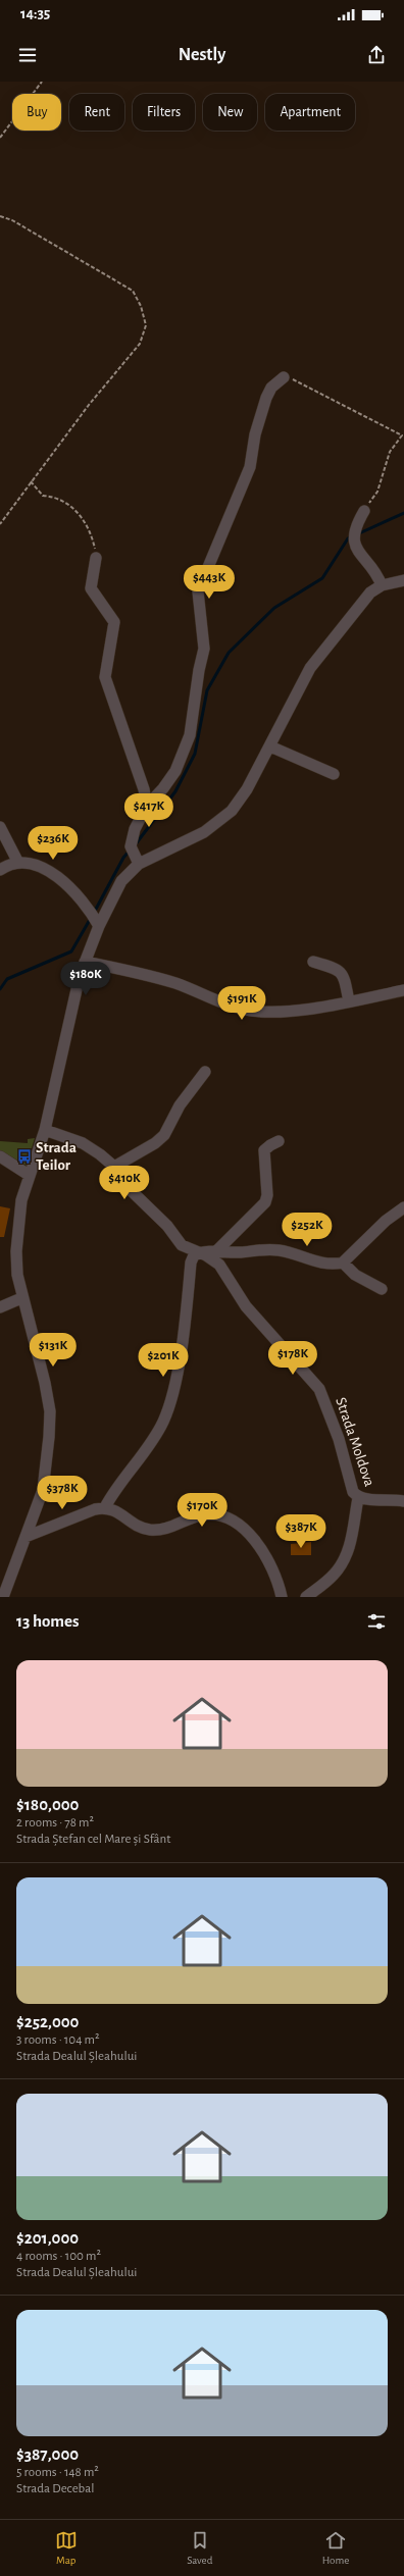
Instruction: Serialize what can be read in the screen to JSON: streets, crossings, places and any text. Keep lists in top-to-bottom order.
{
  "streets": {
    "street": ["Strada Moldova"]
  },
  "places": {
    "bus stop": ["Strada Teilor"]
  },
  "page": {
    "status": "14:35",
    "header": "Nestly",
    "chip": [
      "Buy",
      "Rent",
      "Filters",
      "New",
      "Apartment"
    ],
    "price": [
      "$443K",
      "$417K",
      "$236K",
      "$180K",
      "$191K",
      "$410K",
      "$252K",
      "$131K",
      "$178K",
      "$201K",
      "$378K",
      "$170K",
      "$387K"
    ],
    "heading": "13 homes",
    "list": [
      {
        "name": "$180,000",
        "note": "2 rooms · 78 m² · Strada Ștefan cel Mare și Sfânt"
      },
      {
        "name": "$252,000",
        "note": "3 rooms · 104 m² · Strada Dealul Șleahului"
      },
      {
        "name": "$201,000",
        "note": "4 rooms · 100 m² · Strada Dealul Șleahului"
      },
      {
        "name": "$387,000",
        "note": "5 rooms · 148 m² · Strada Decebal"
      }
    ],
    "tabs": ["Map", "Saved", "Home"]
  }
}
